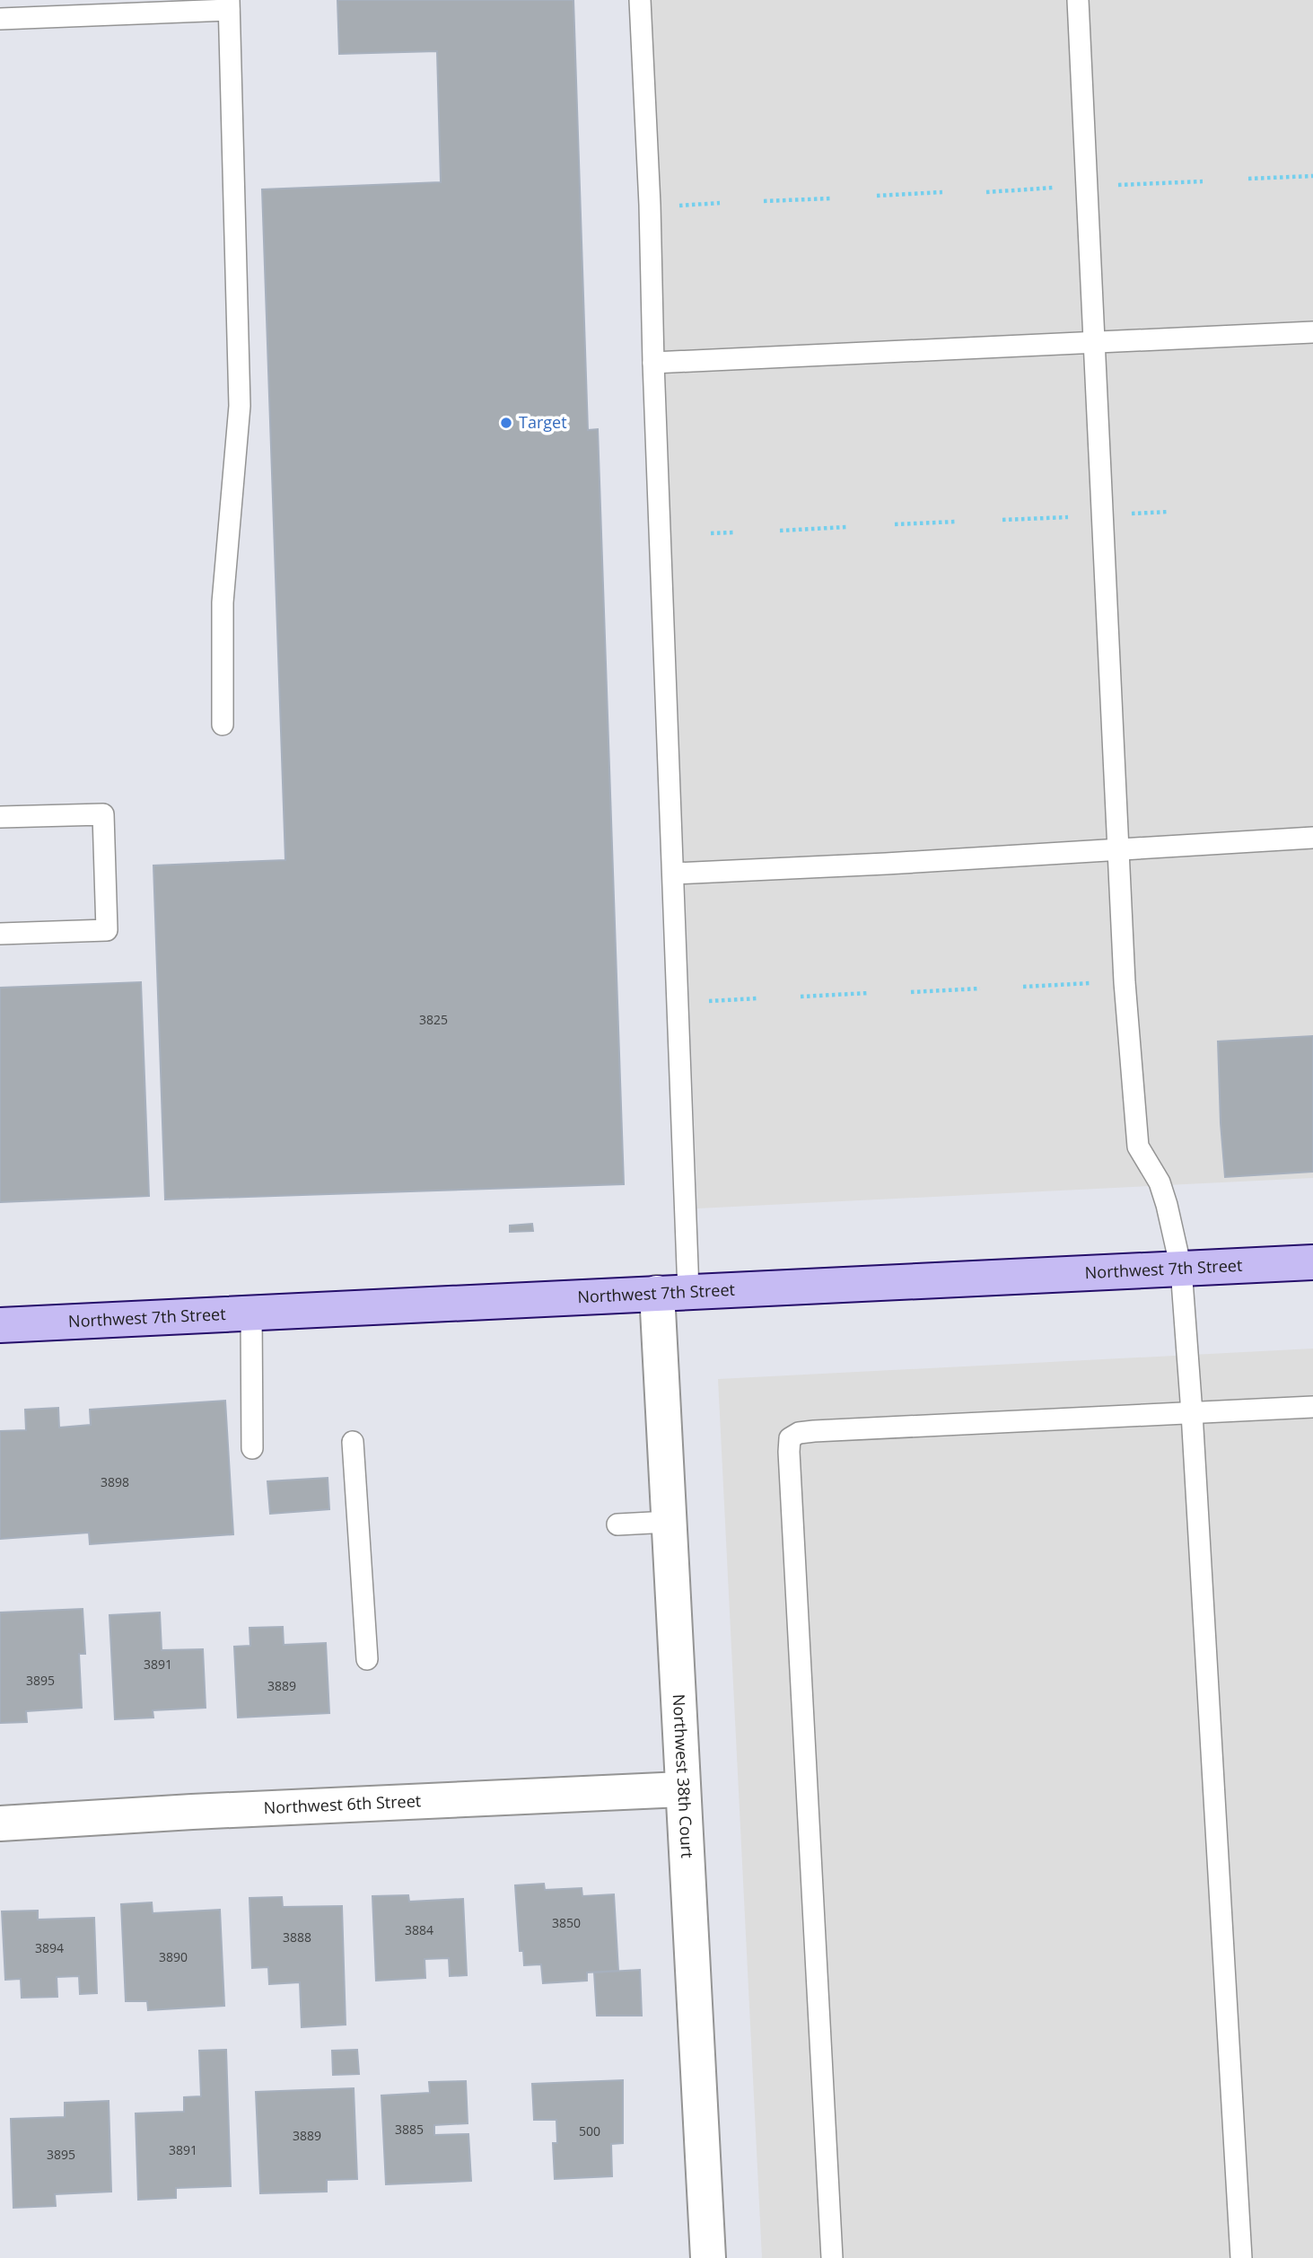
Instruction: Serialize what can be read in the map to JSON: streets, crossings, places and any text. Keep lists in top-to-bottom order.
{
  "streets": {
    "main road": ["Northwest 7th Street"],
    "street": ["Northwest 38th Court", "Northwest 6th Street"]
  },
  "crossings": [
    ["Northwest 7th Street", "Northwest 38th Court"],
    ["Northwest 38th Court", "Northwest 6th Street"]
  ],
  "places": ["Target"],
  "house_numbers": [
    "3825",
    "3898",
    "3891",
    "3895",
    "3889",
    "3850",
    "3884",
    "3888",
    "3894",
    "3890",
    "3885",
    "500",
    "3889",
    "3891",
    "3895"
  ]
}
